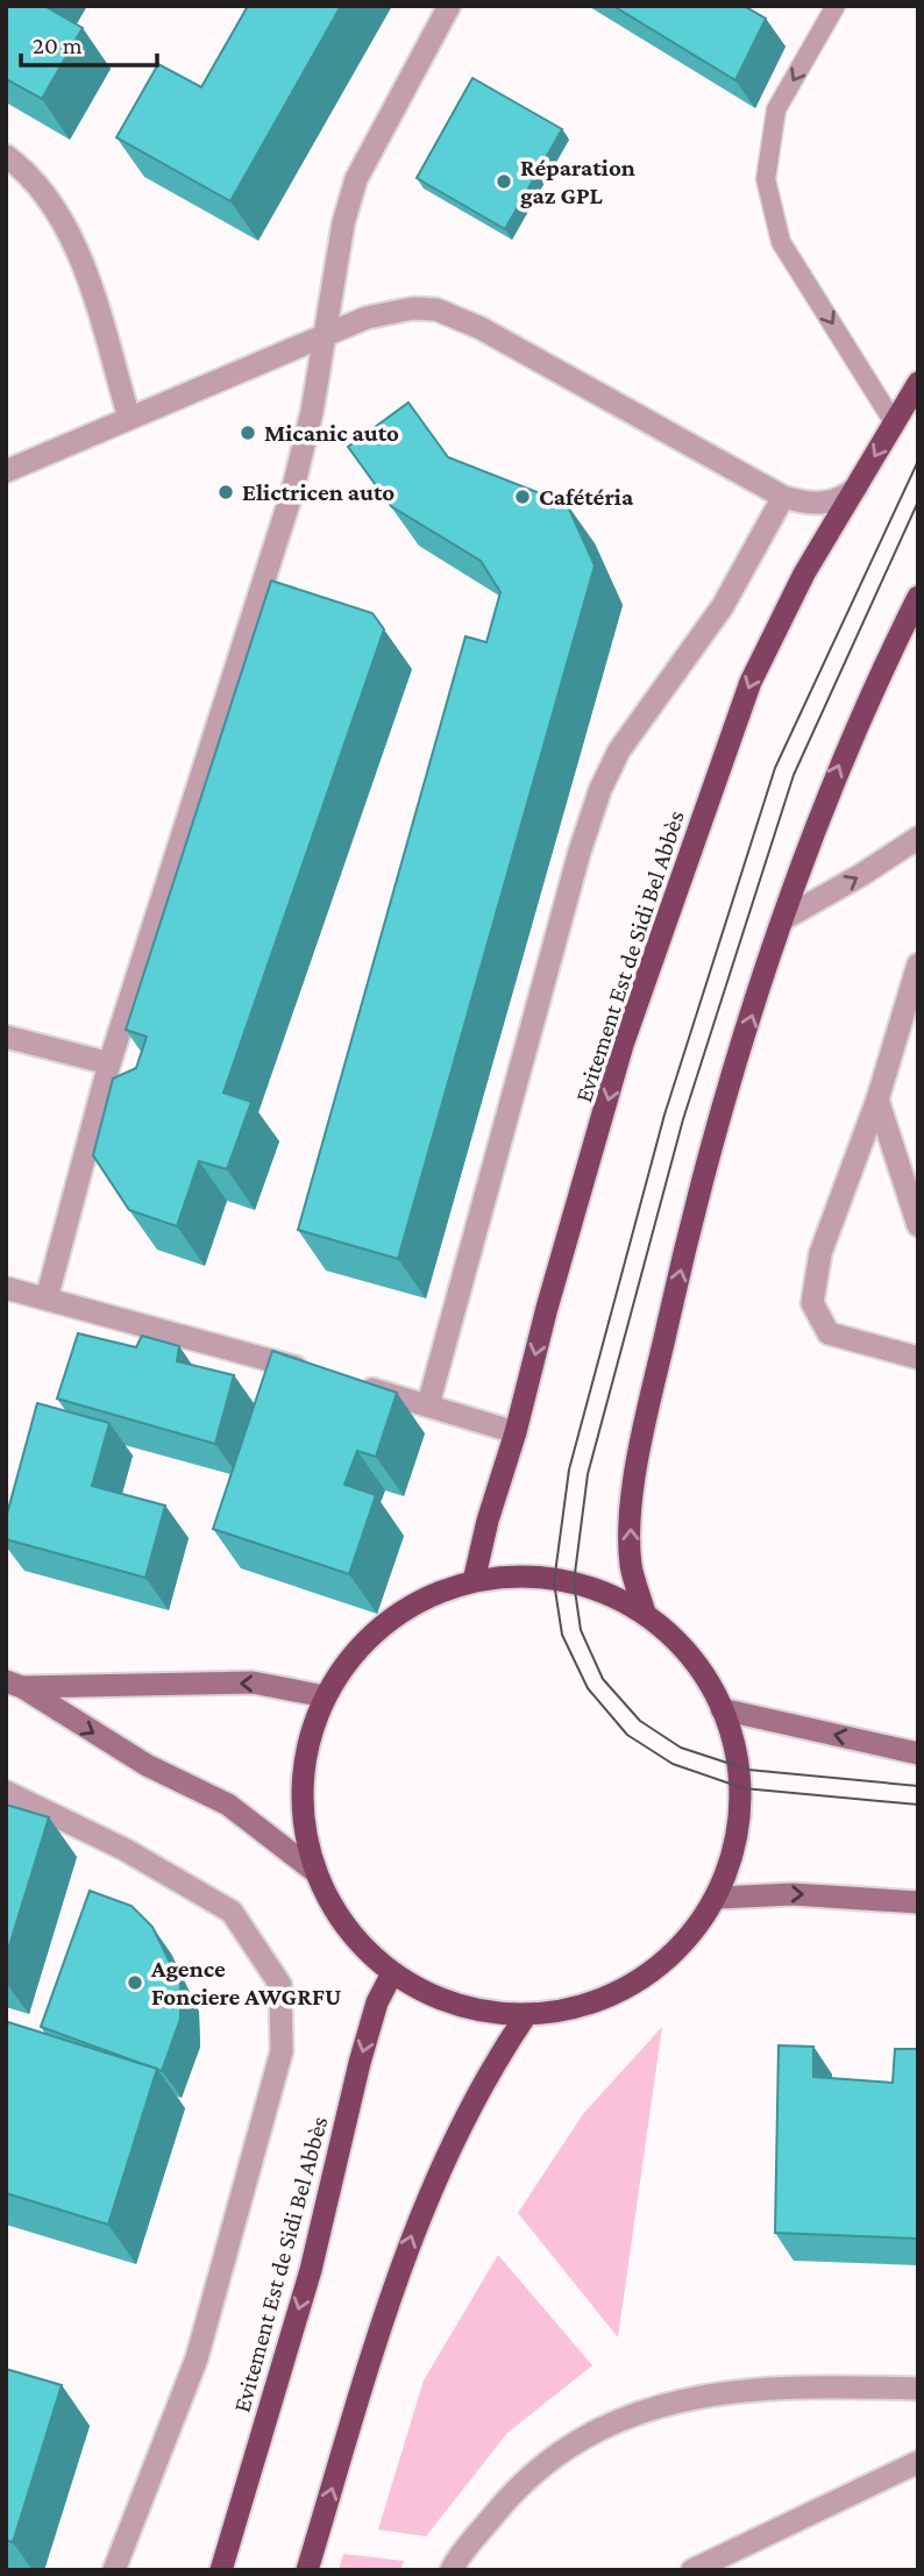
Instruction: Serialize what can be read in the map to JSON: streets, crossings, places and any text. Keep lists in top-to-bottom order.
{
  "streets": {
    "highway": ["Evitement Est de Sidi Bel Abbès"]
  },
  "places": [
    "Réparation gaz GPL",
    "Micanic auto",
    "Elictricen auto",
    "Cafétéria",
    "Agence Fonciere AWGRFU"
  ],
  "scale_bar": "20 m"
}
